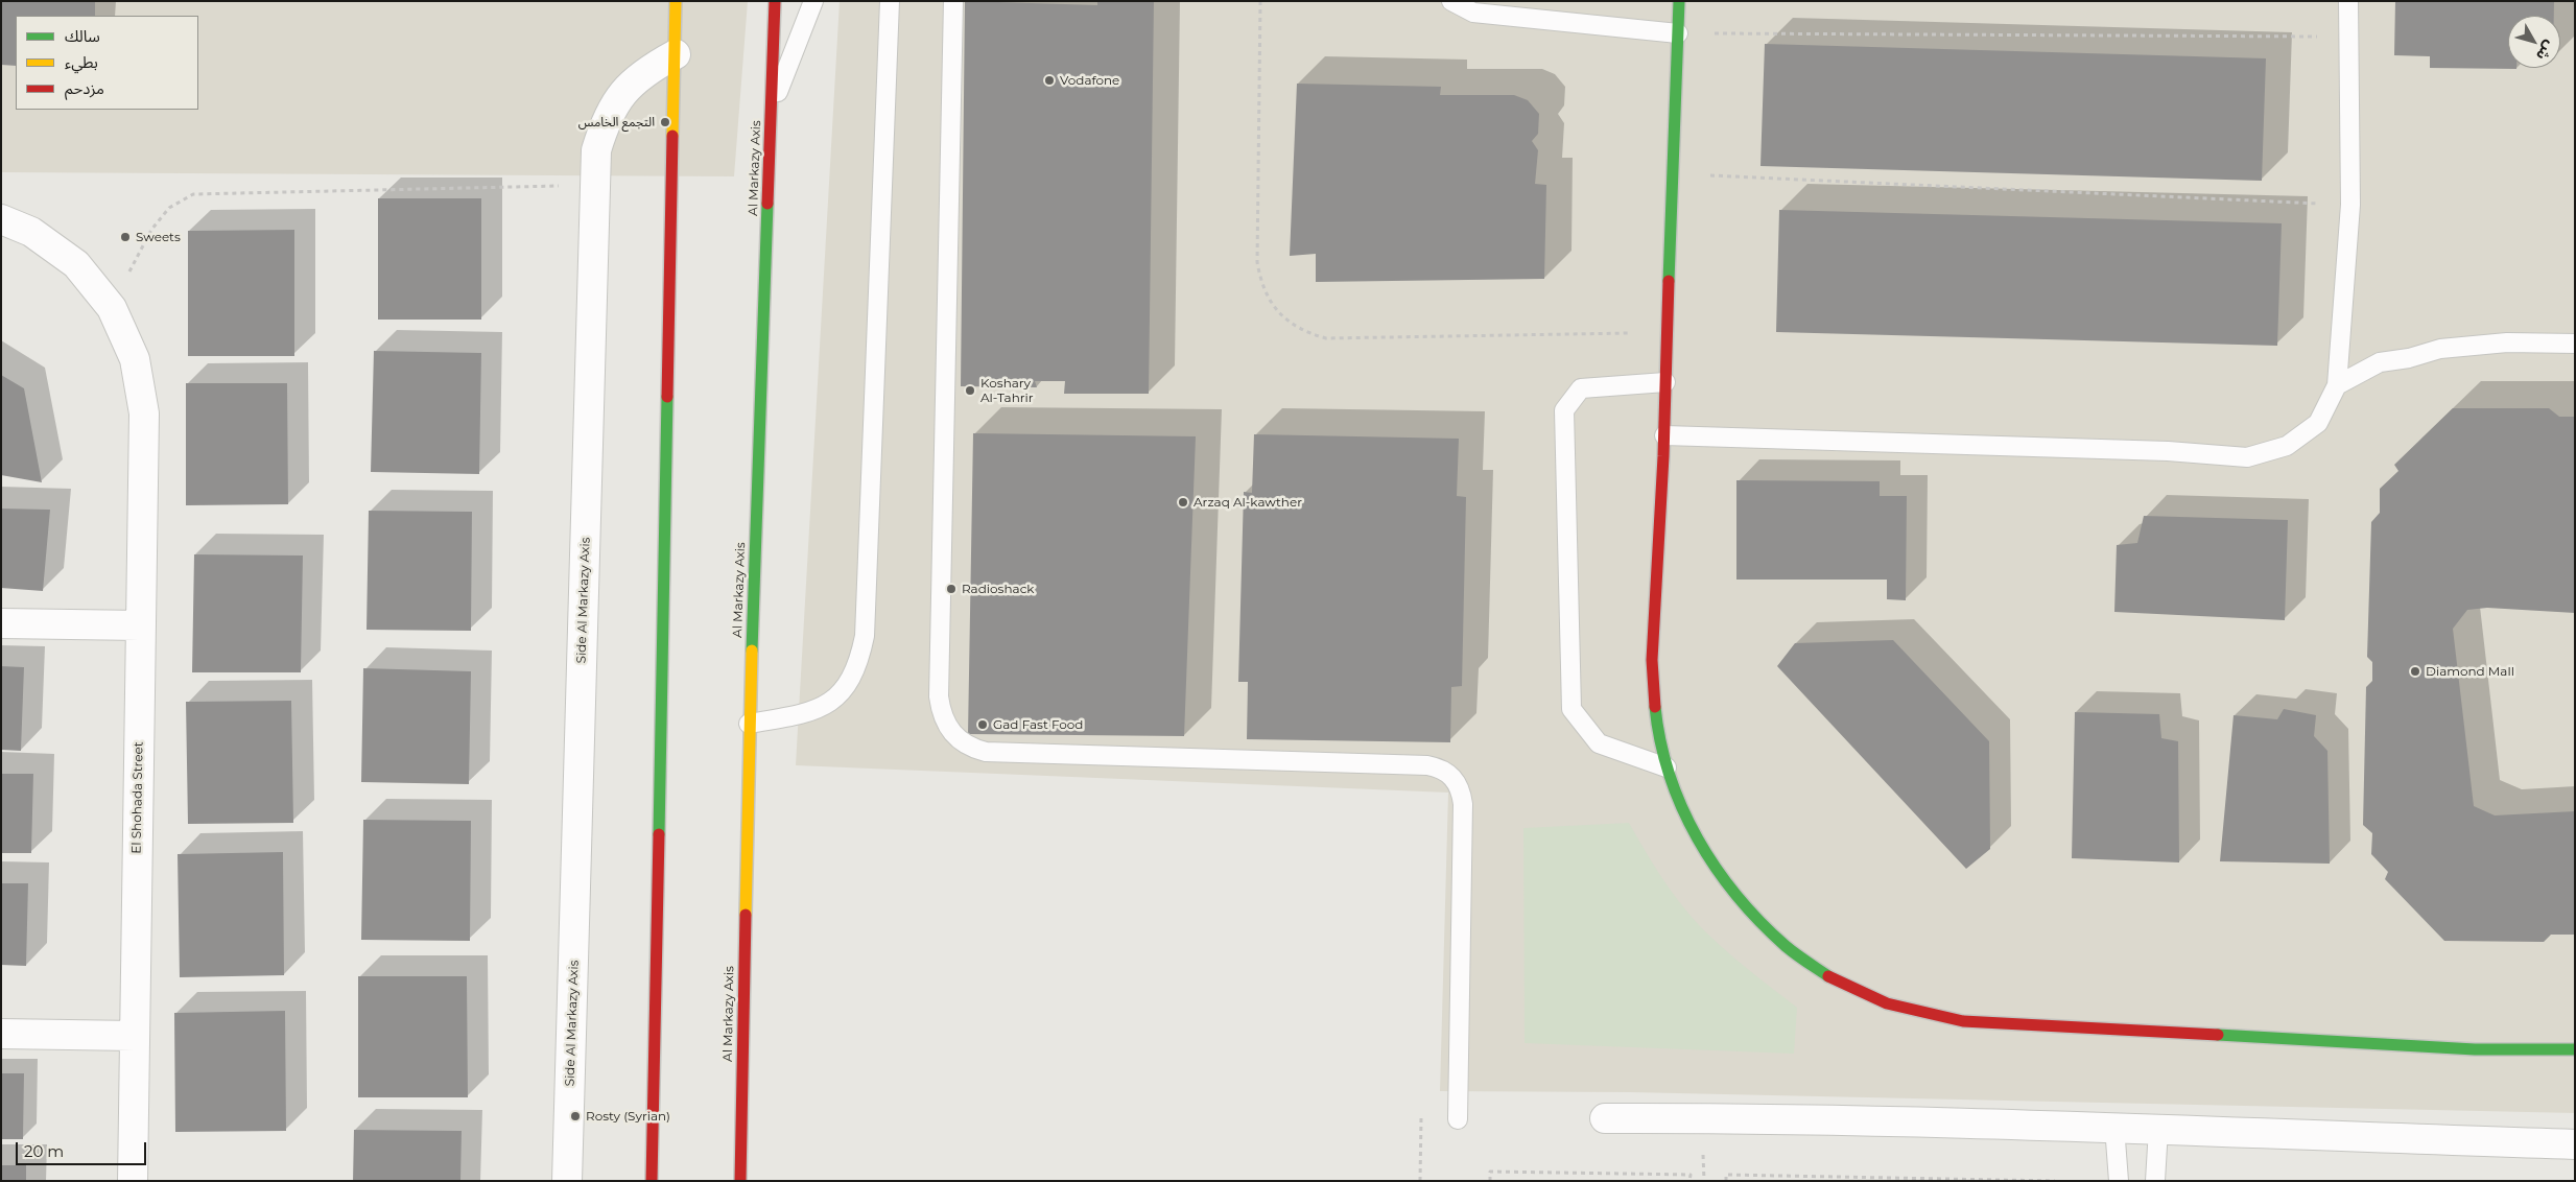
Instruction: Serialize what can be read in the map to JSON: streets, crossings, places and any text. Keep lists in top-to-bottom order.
{
  "streets": {
    "main road": ["Al Markazy Axis"],
    "street": ["Side Al Markazy Axis", "El Shohada Street"]
  },
  "places": [
    "Vodafone",
    "التجمع الخامس",
    "Sweets",
    "Koshary Al-Tahrir",
    "Arzaq Al-kawther",
    "Radioshack",
    "Diamond Mall",
    "Gad Fast Food",
    "Rosty (Syrian)"
  ],
  "legend": ["سالك", "بطيء", "مزدحم"],
  "scale_bar": "20 m",
  "north": "bottom right"
}
